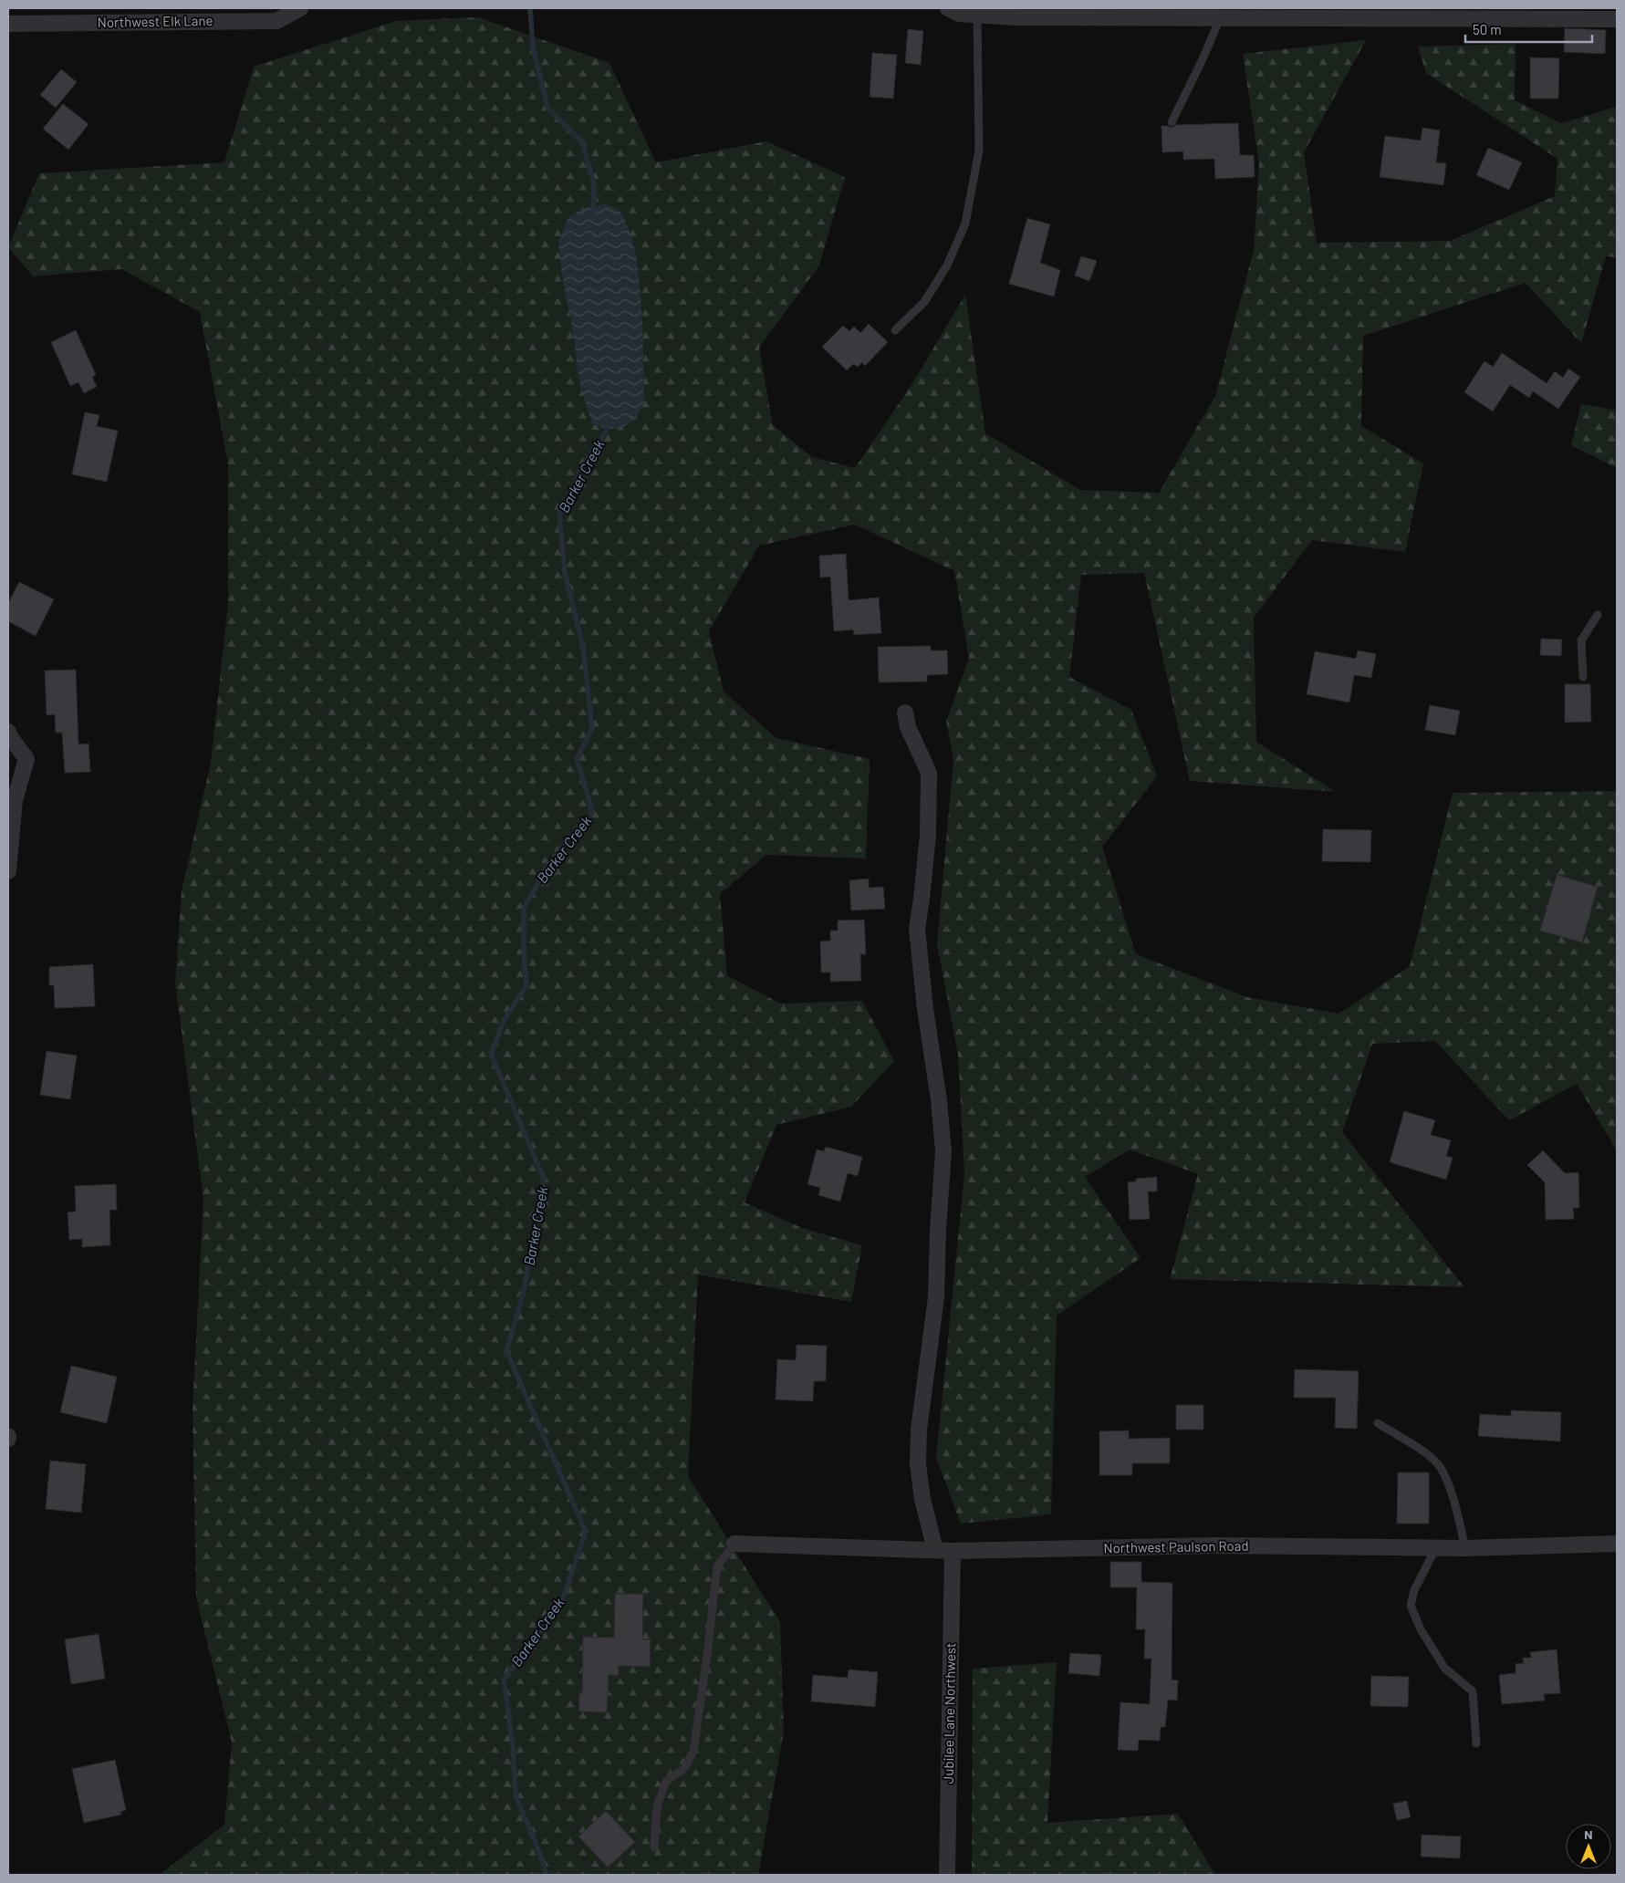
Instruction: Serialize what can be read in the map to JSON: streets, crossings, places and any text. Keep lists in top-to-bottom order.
{
  "streets": {
    "street": ["Northwest Elk Lane", "Northwest Paulson Road", "Jubilee Lane Northwest"]
  },
  "crossings": [
    ["Northwest Paulson Road", "Jubilee Lane Northwest"]
  ],
  "water": ["Barker Creek"],
  "scale_bar": "50 m",
  "north": "top"
}
